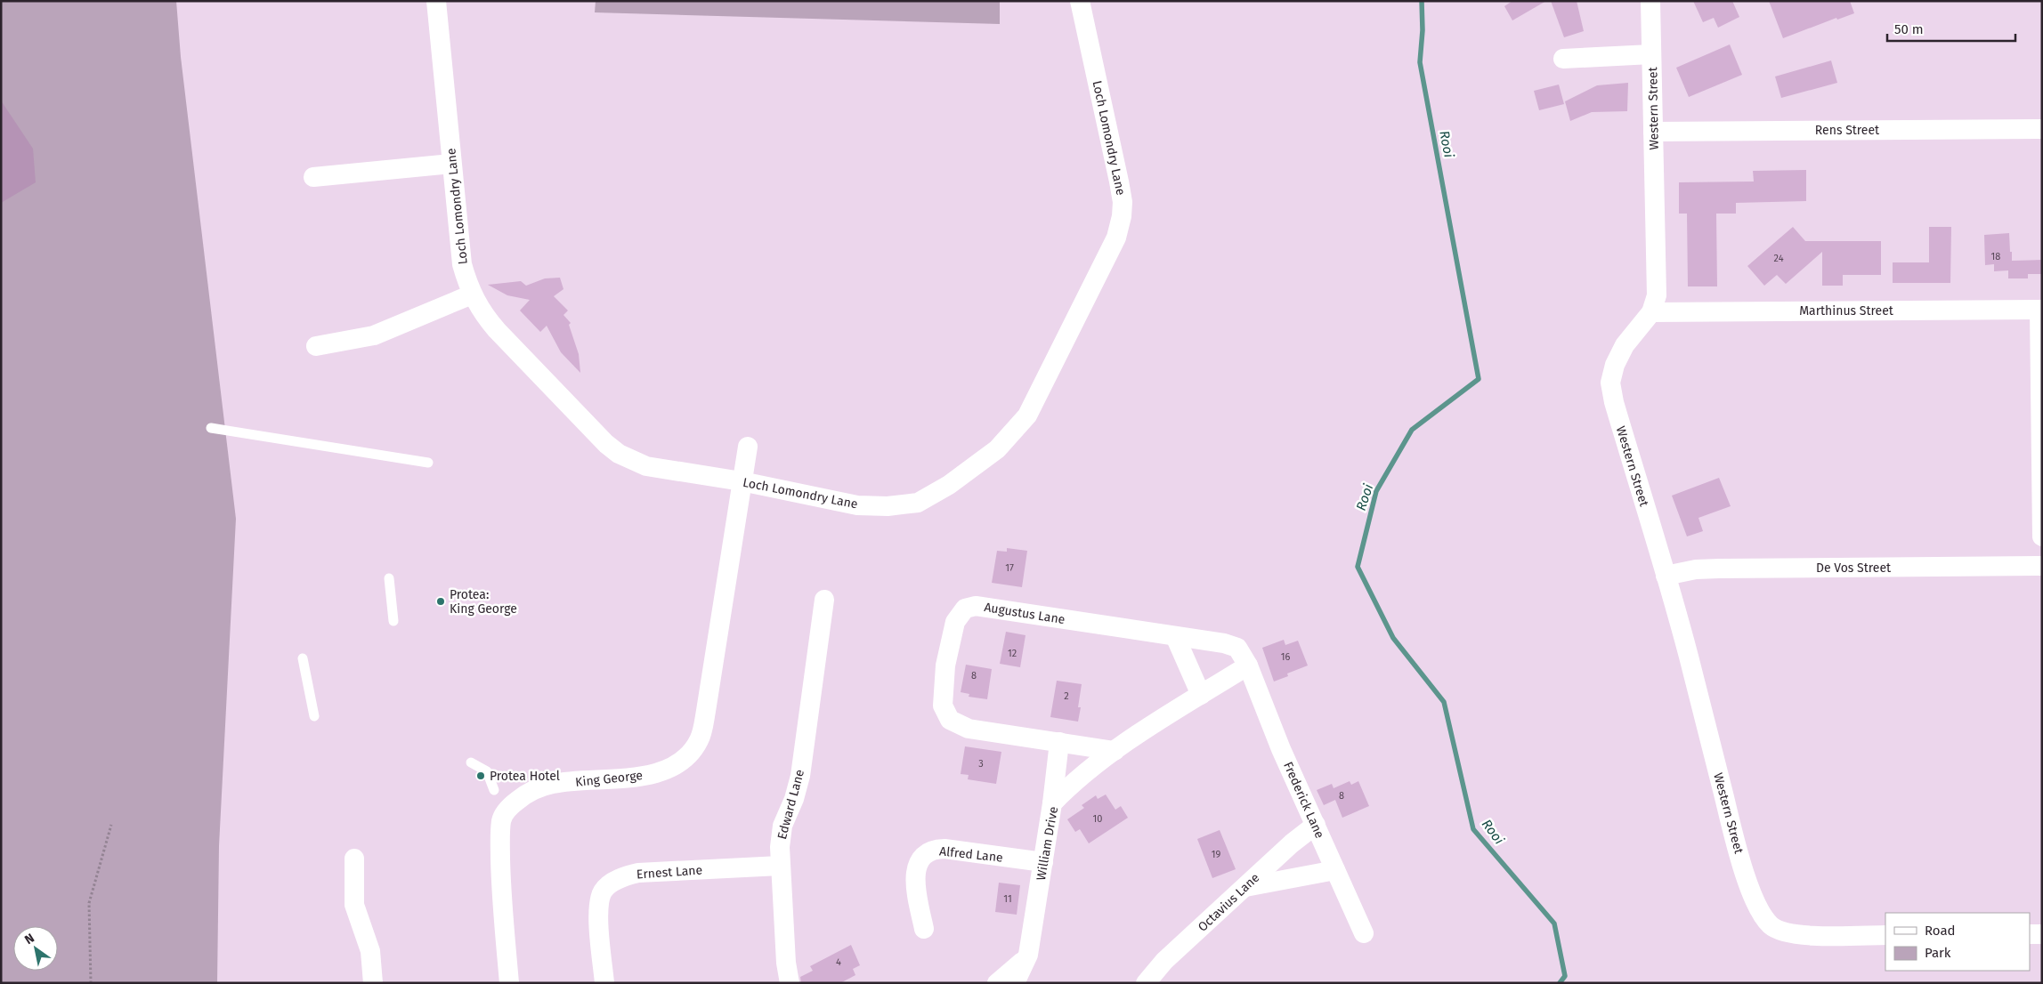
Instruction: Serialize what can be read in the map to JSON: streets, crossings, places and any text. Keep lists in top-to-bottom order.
{
  "streets": {
    "street": [
      "Western Street",
      "Rens Street",
      "Loch Lomondry Lane",
      "Marthinus Street",
      "De Vos Street",
      "Augustus Lane",
      "King George",
      "Frederick Lane",
      "Edward Lane",
      "William Drive",
      "Alfred Lane",
      "Ernest Lane",
      "Octavius Lane"
    ]
  },
  "crossings": [
    ["Western Street", "Rens Street"],
    ["Western Street", "Marthinus Street"],
    ["Western Street", "De Vos Street"],
    ["Loch Lomondry Lane", "King George"],
    ["Augustus Lane", "Frederick Lane"],
    ["Augustus Lane", "William Drive"],
    ["Frederick Lane", "William Drive"],
    ["Frederick Lane", "Octavius Lane"],
    ["Edward Lane", "Ernest Lane"],
    ["William Drive", "Alfred Lane"]
  ],
  "water": ["Rooi"],
  "places": ["Protea: King George", "Protea Hotel"],
  "house_numbers": [
    "18",
    "24",
    "17",
    "12",
    "16",
    "8",
    "2",
    "3",
    "8",
    "10",
    "19",
    "11",
    "4"
  ],
  "legend": ["Road", "Park"],
  "scale_bar": "50 m",
  "north": "top left"
}
